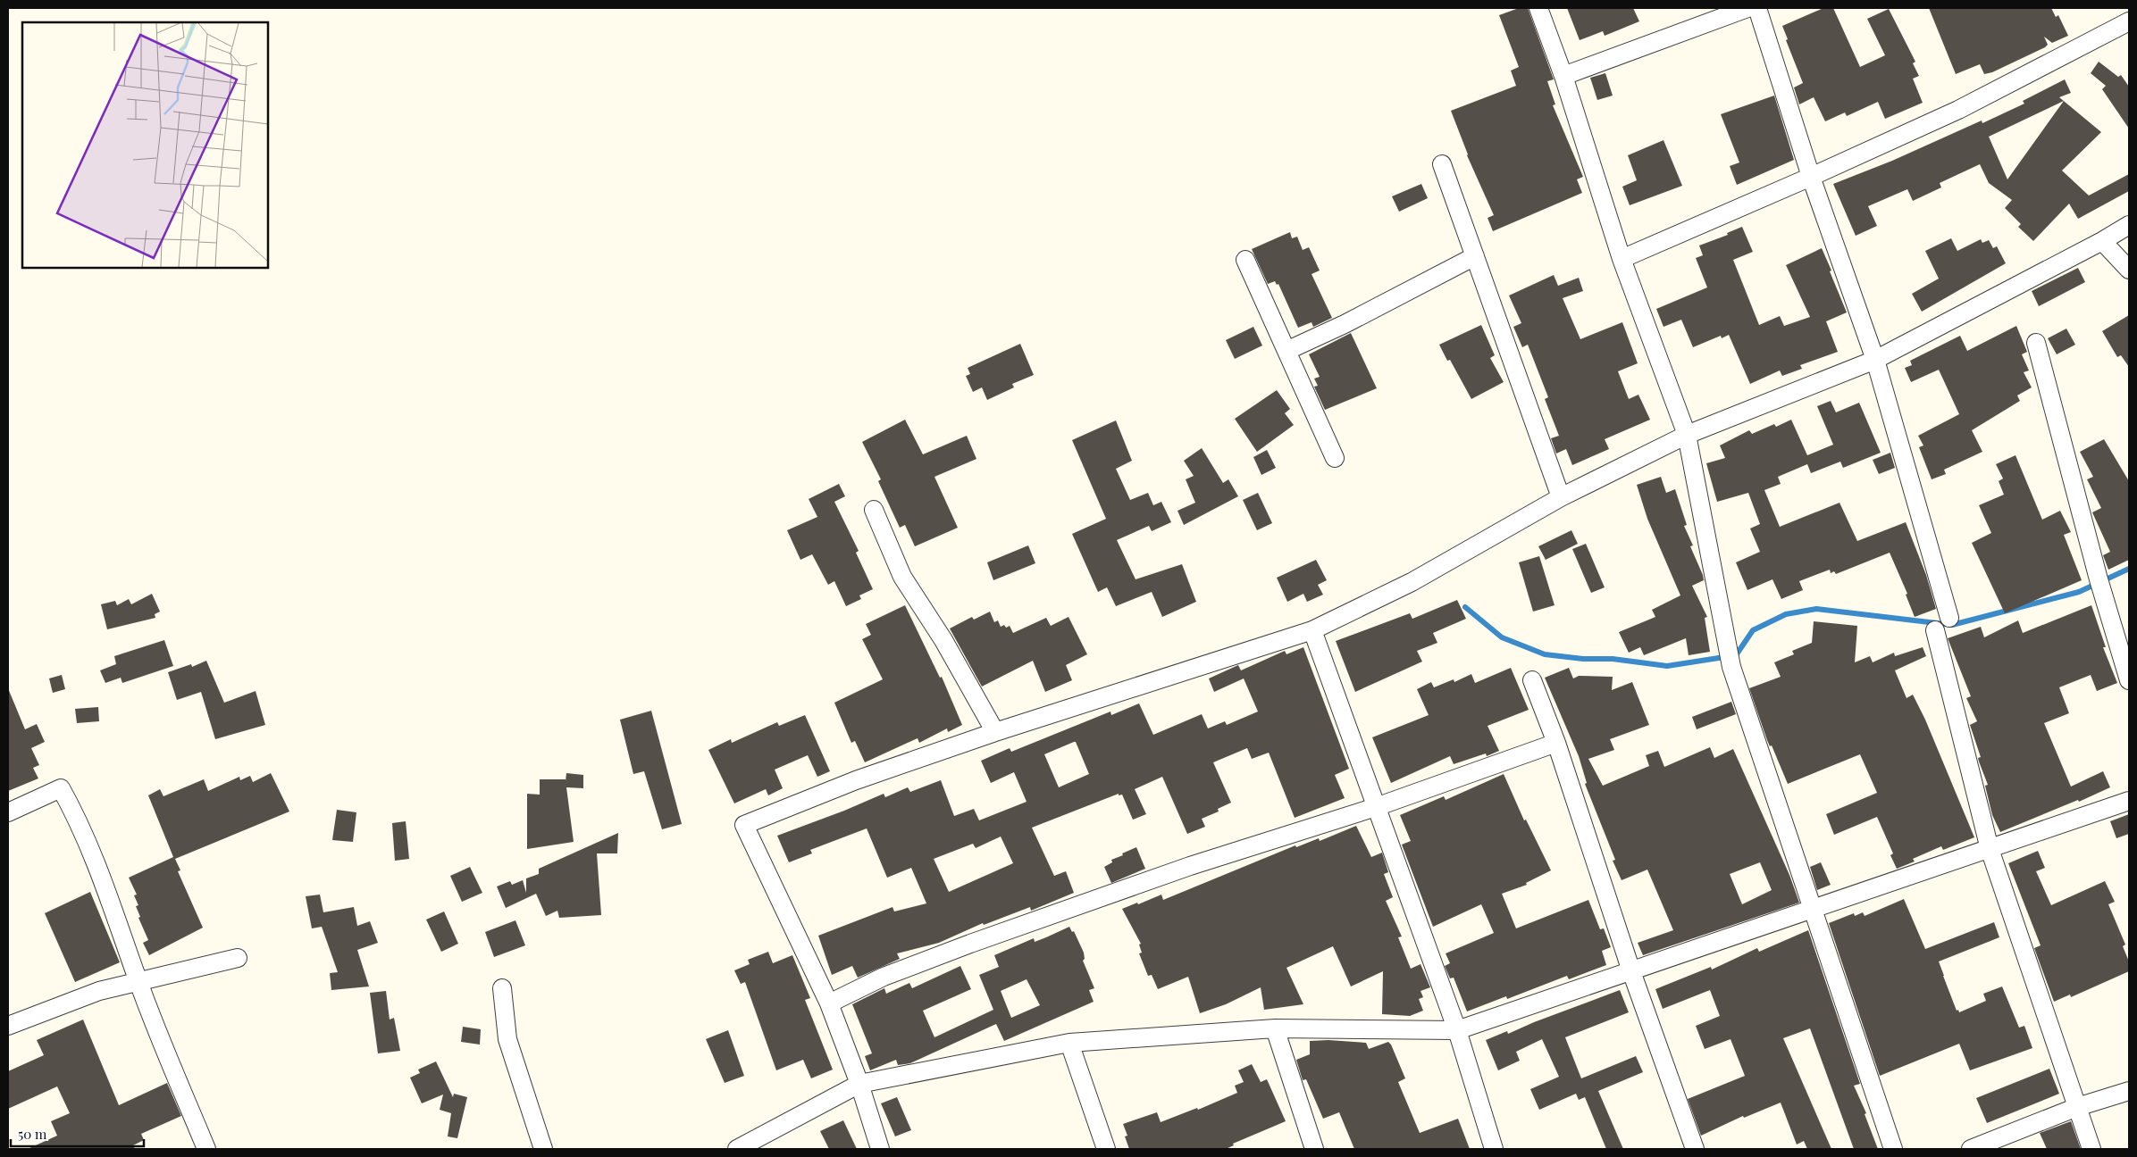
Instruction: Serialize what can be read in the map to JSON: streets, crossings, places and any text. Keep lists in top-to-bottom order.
{
  "scale_bar": "50 m"
}
